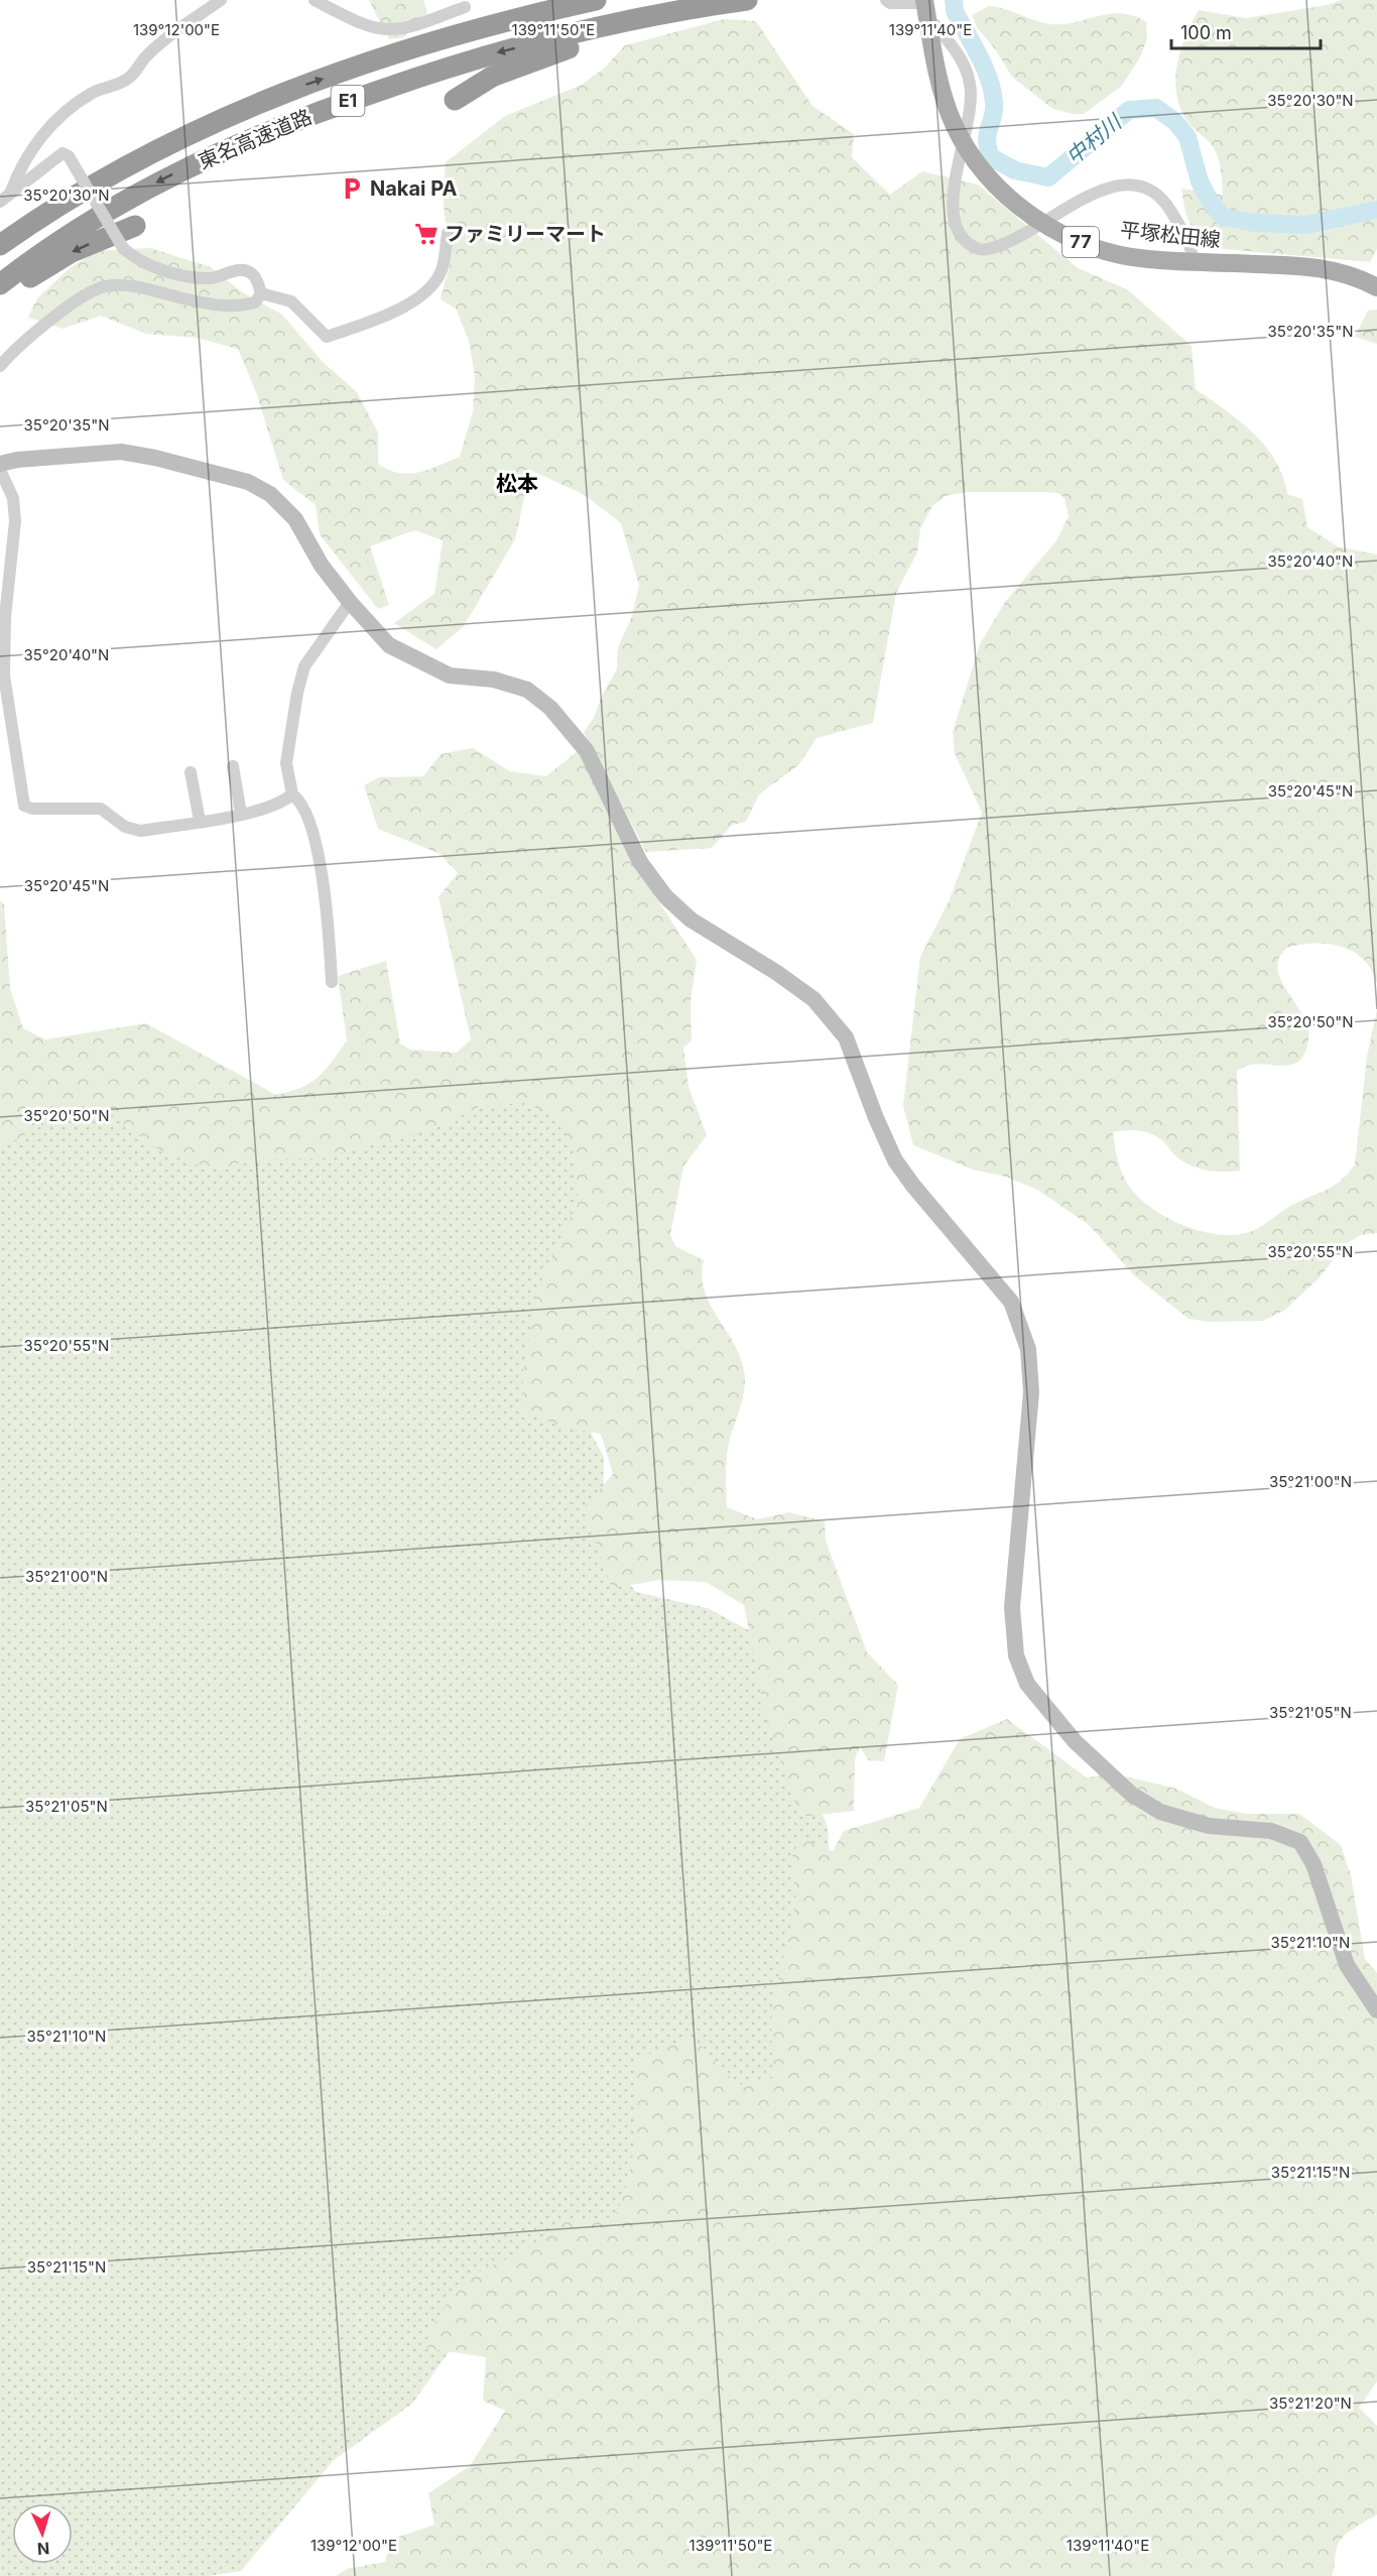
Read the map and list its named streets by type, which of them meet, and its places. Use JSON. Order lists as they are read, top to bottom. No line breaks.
{"streets":{"highway":["E1","東名高速道路"],"main road":["平塚松田線","77"]},"districts":["松本"],"water":["中村川"],"places":{"parking":["Nakai PA"],"supermarket":["ファミリーマート"]},"scale_bar":"100 m","north":"bottom","coordinates":["139°12'00\"E","139°11'50\"E","139°11'40\"E","35°20'30\"N","35°20'35\"N","35°20'40\"N","35°20'45\"N","35°20'50\"N","35°20'55\"N","35°21'00\"N","35°21'05\"N","35°21'10\"N","35°21'15\"N","35°21'20\"N"]}
